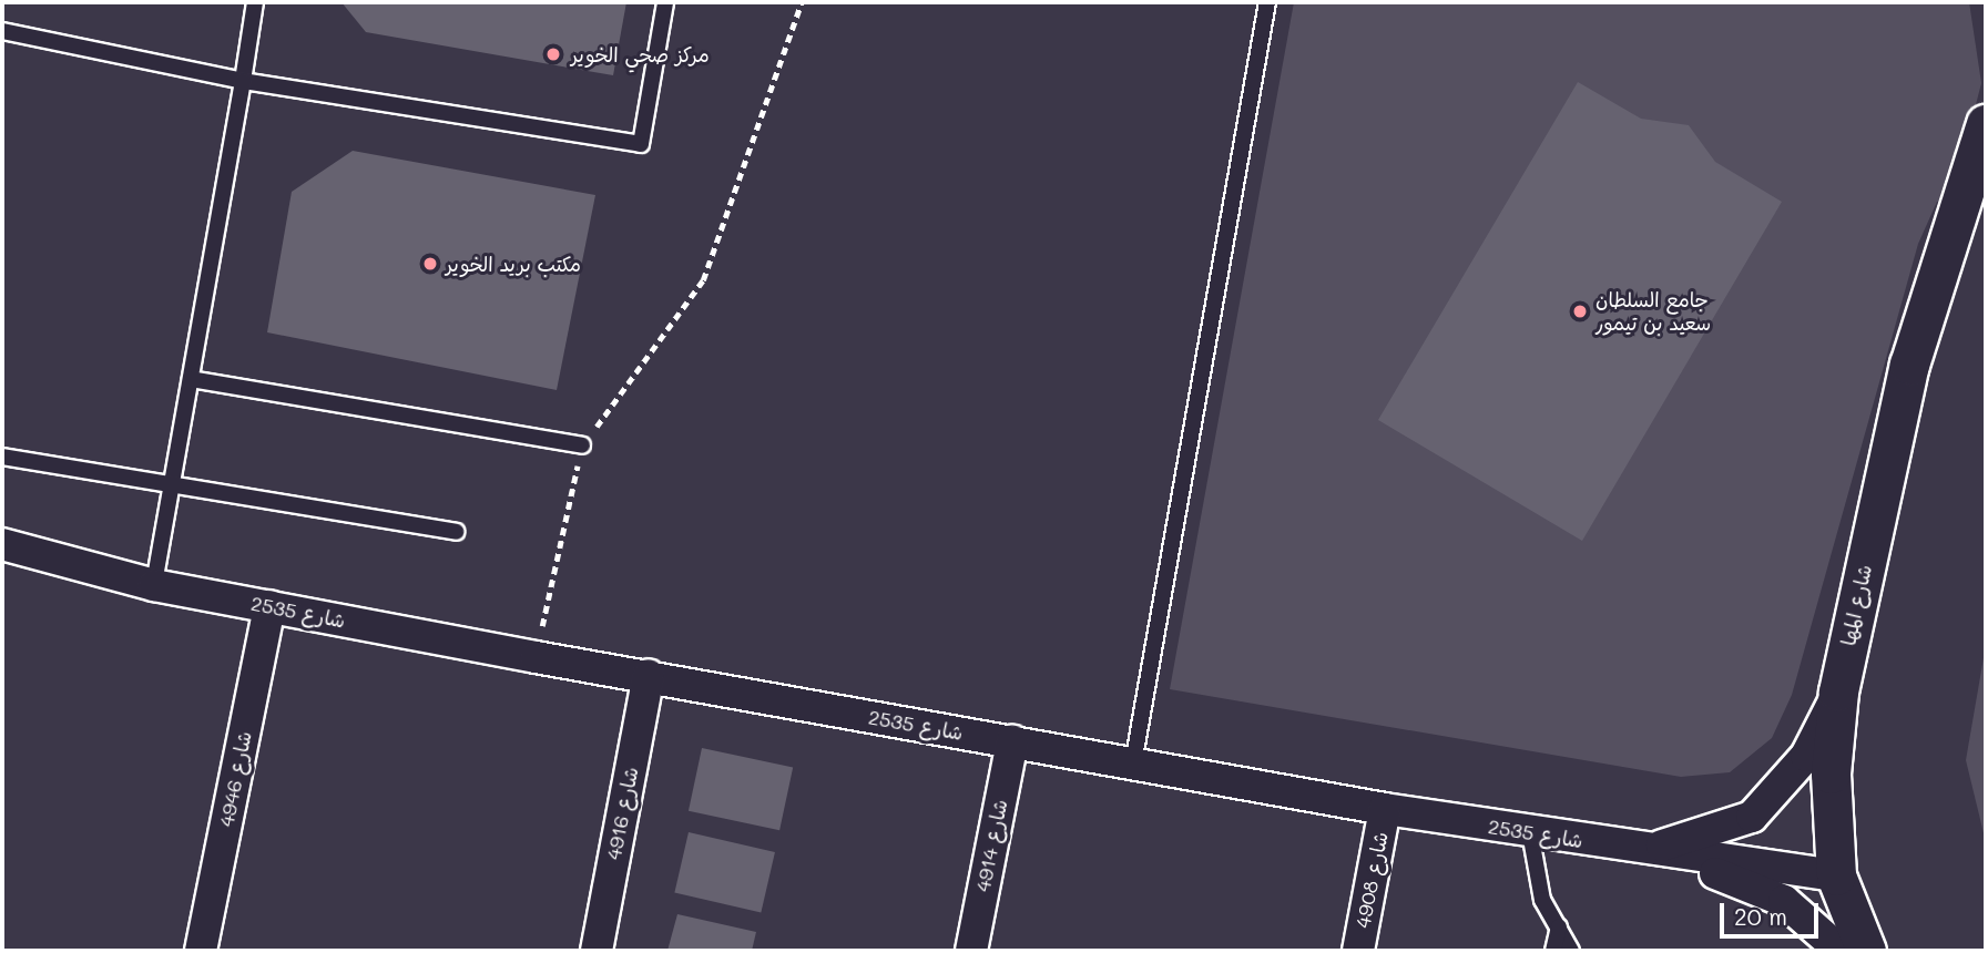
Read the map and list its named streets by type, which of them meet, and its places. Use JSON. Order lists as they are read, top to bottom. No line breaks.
{"streets":{"street":["شارع المها","2535 شارع","4946 شارع","4916 شارع","4914 شارع","4908 شارع"]},"crossings":[["شارع المها","2535 شارع"],["2535 شارع","4946 شارع"],["2535 شارع","4916 شارع"],["2535 شارع","4914 شارع"],["2535 شارع","4908 شارع"]],"places":["مركز صحي الخوير","مكتب بريد الخوير","جامع السلطان سعيد بن تيمور"],"scale_bar":"20 m"}
